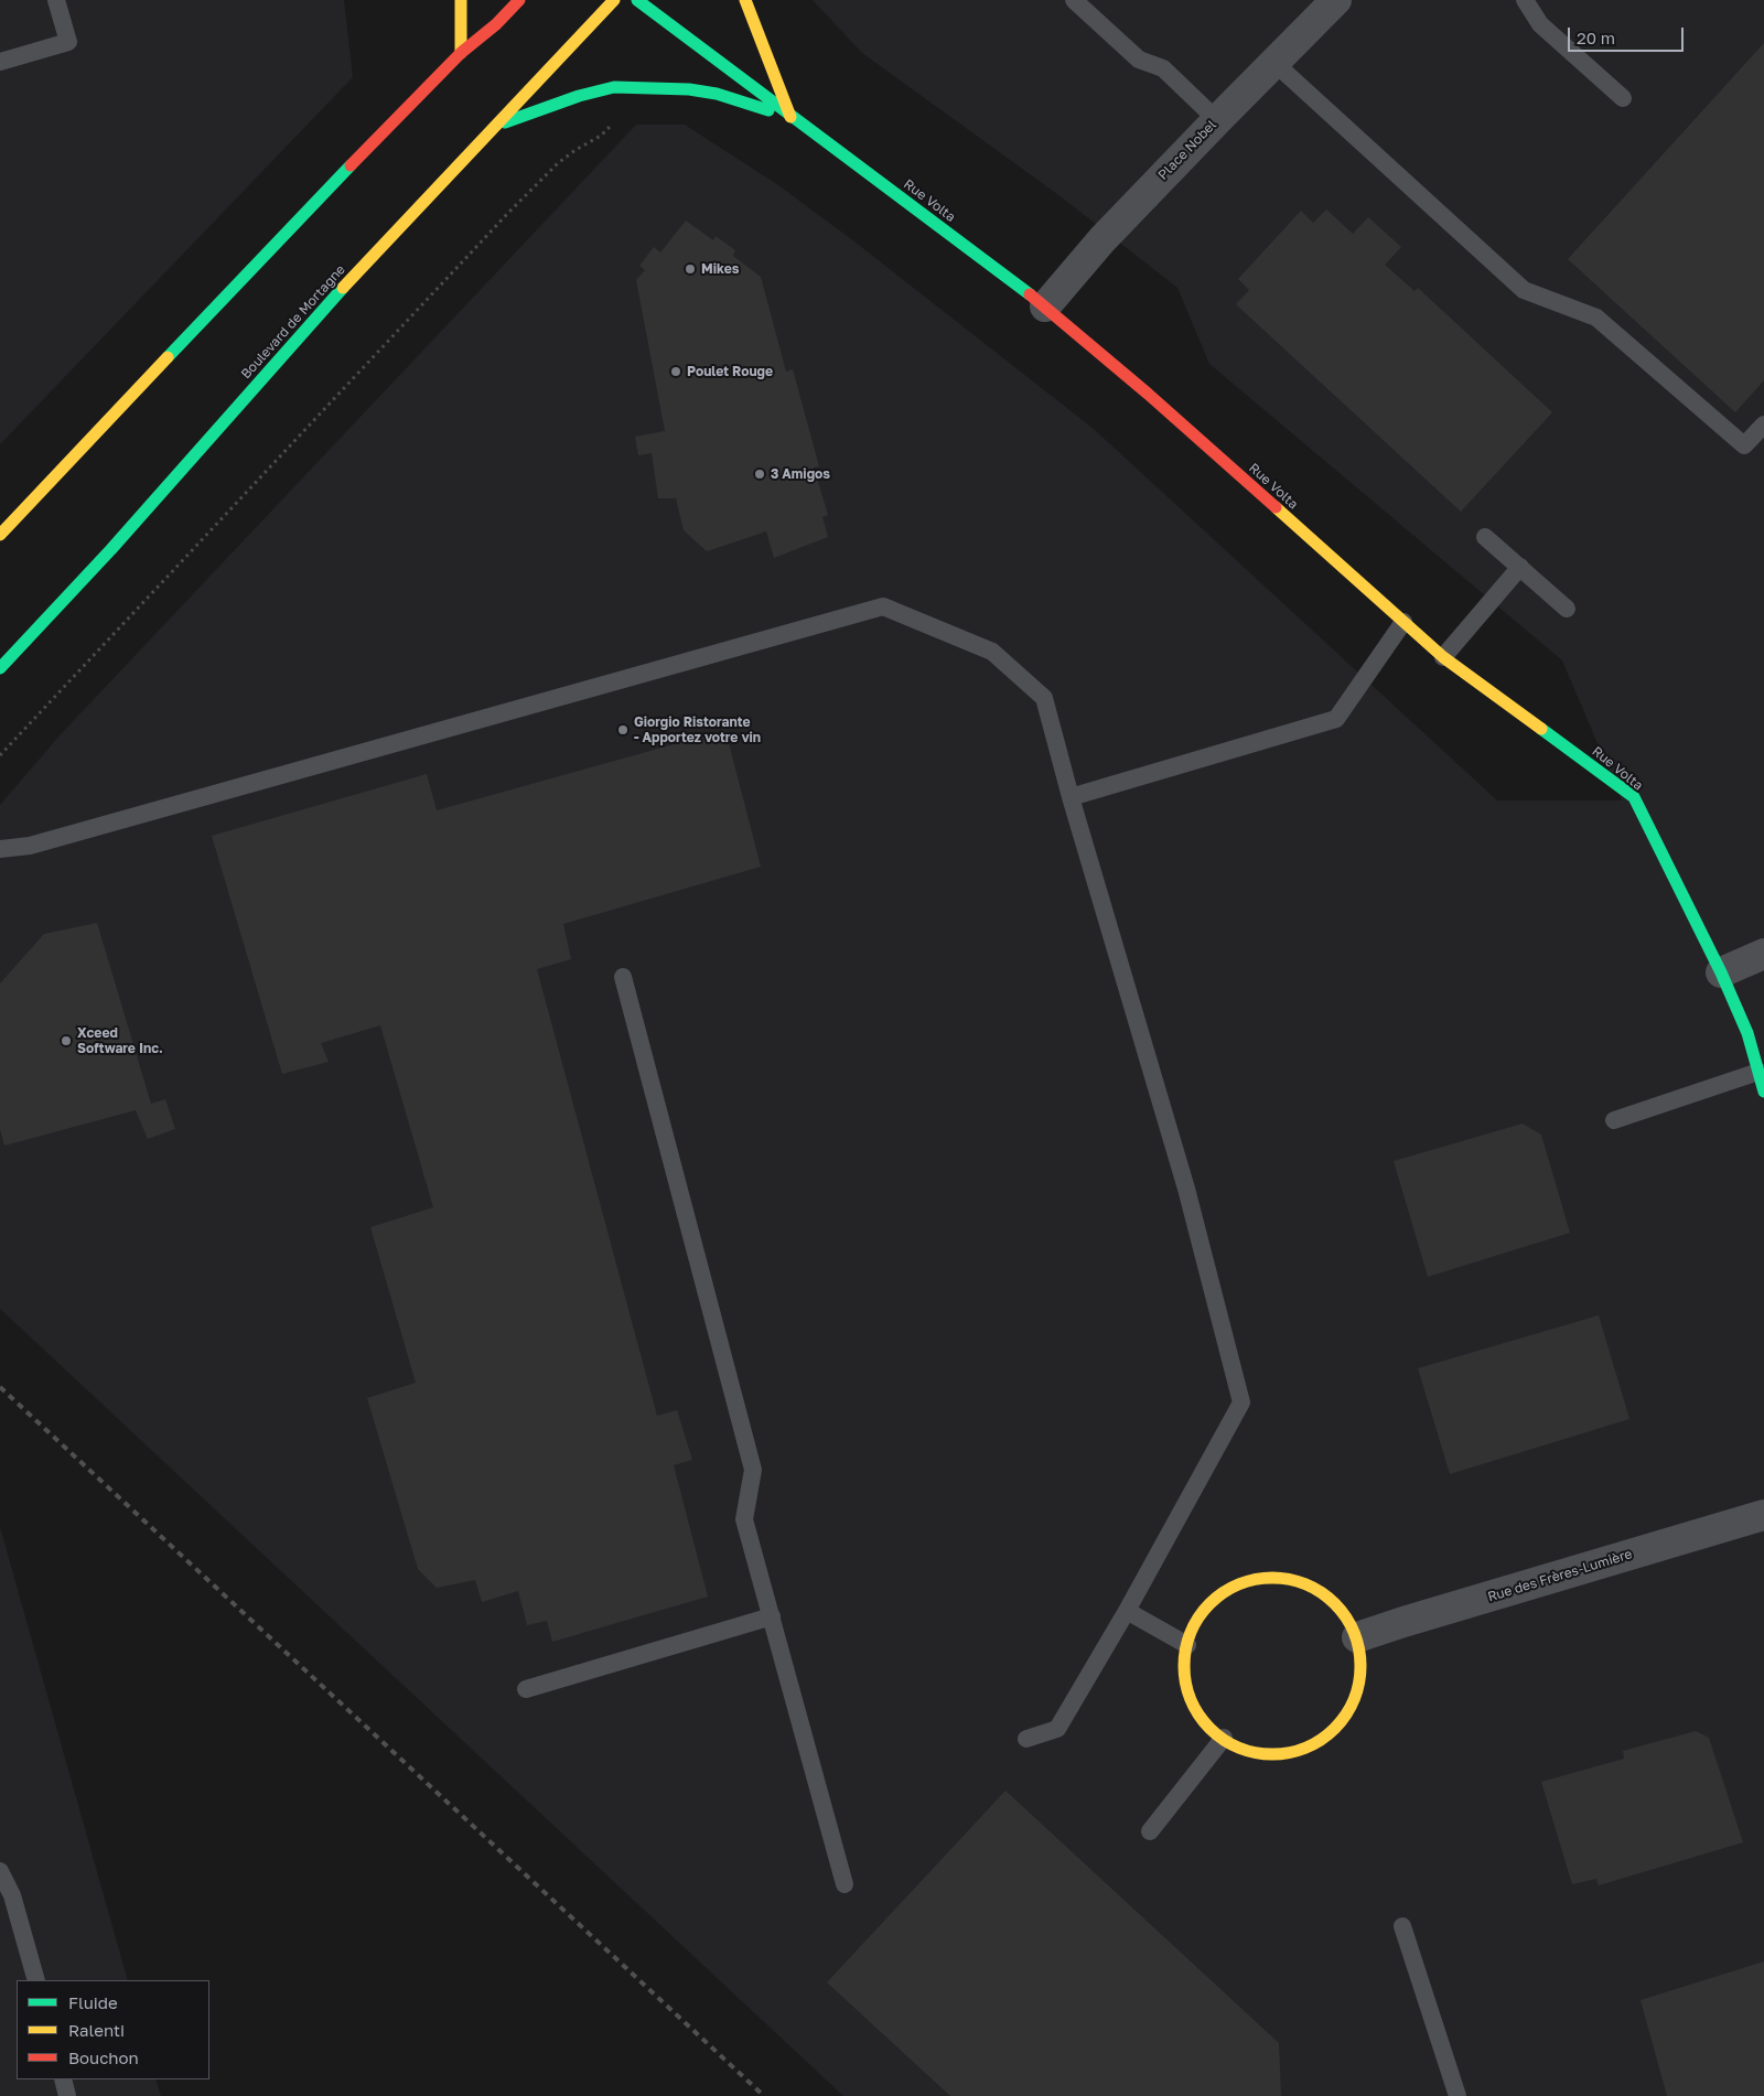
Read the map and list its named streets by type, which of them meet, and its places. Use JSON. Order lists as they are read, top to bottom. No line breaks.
{"streets":{"main road":["Rue Volta","Boulevard de Mortagne"],"street":["Place Nobel","Rue des Frères-Lumière"]},"crossings":[["Place Nobel","Rue Volta"]],"places":["Mikes","Poulet Rouge","3 Amigos","Giorgio Ristorante - Apportez votre vin","Xceed Software Inc."],"legend":["Fluide","Ralenti","Bouchon"],"scale_bar":"20 m"}
